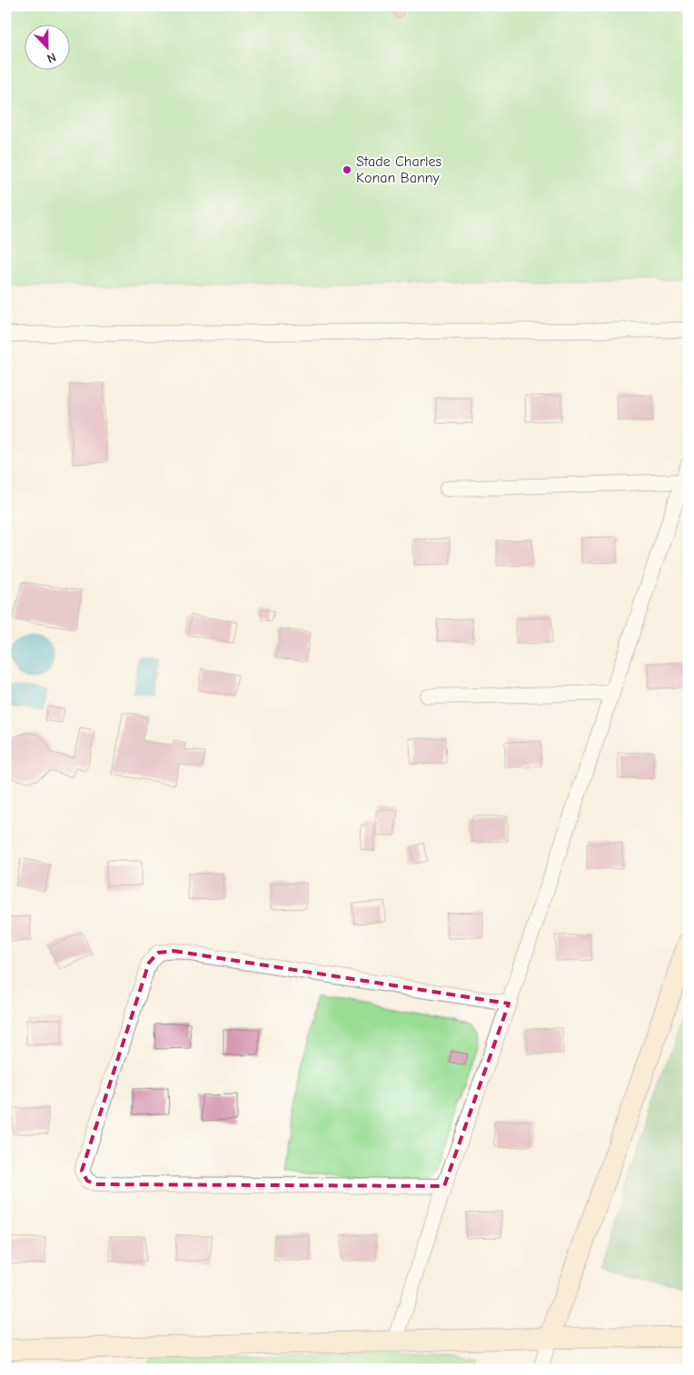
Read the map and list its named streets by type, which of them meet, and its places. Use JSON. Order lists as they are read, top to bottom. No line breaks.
{"places":["Stade Charles Konan Banny"],"north":"bottom"}
